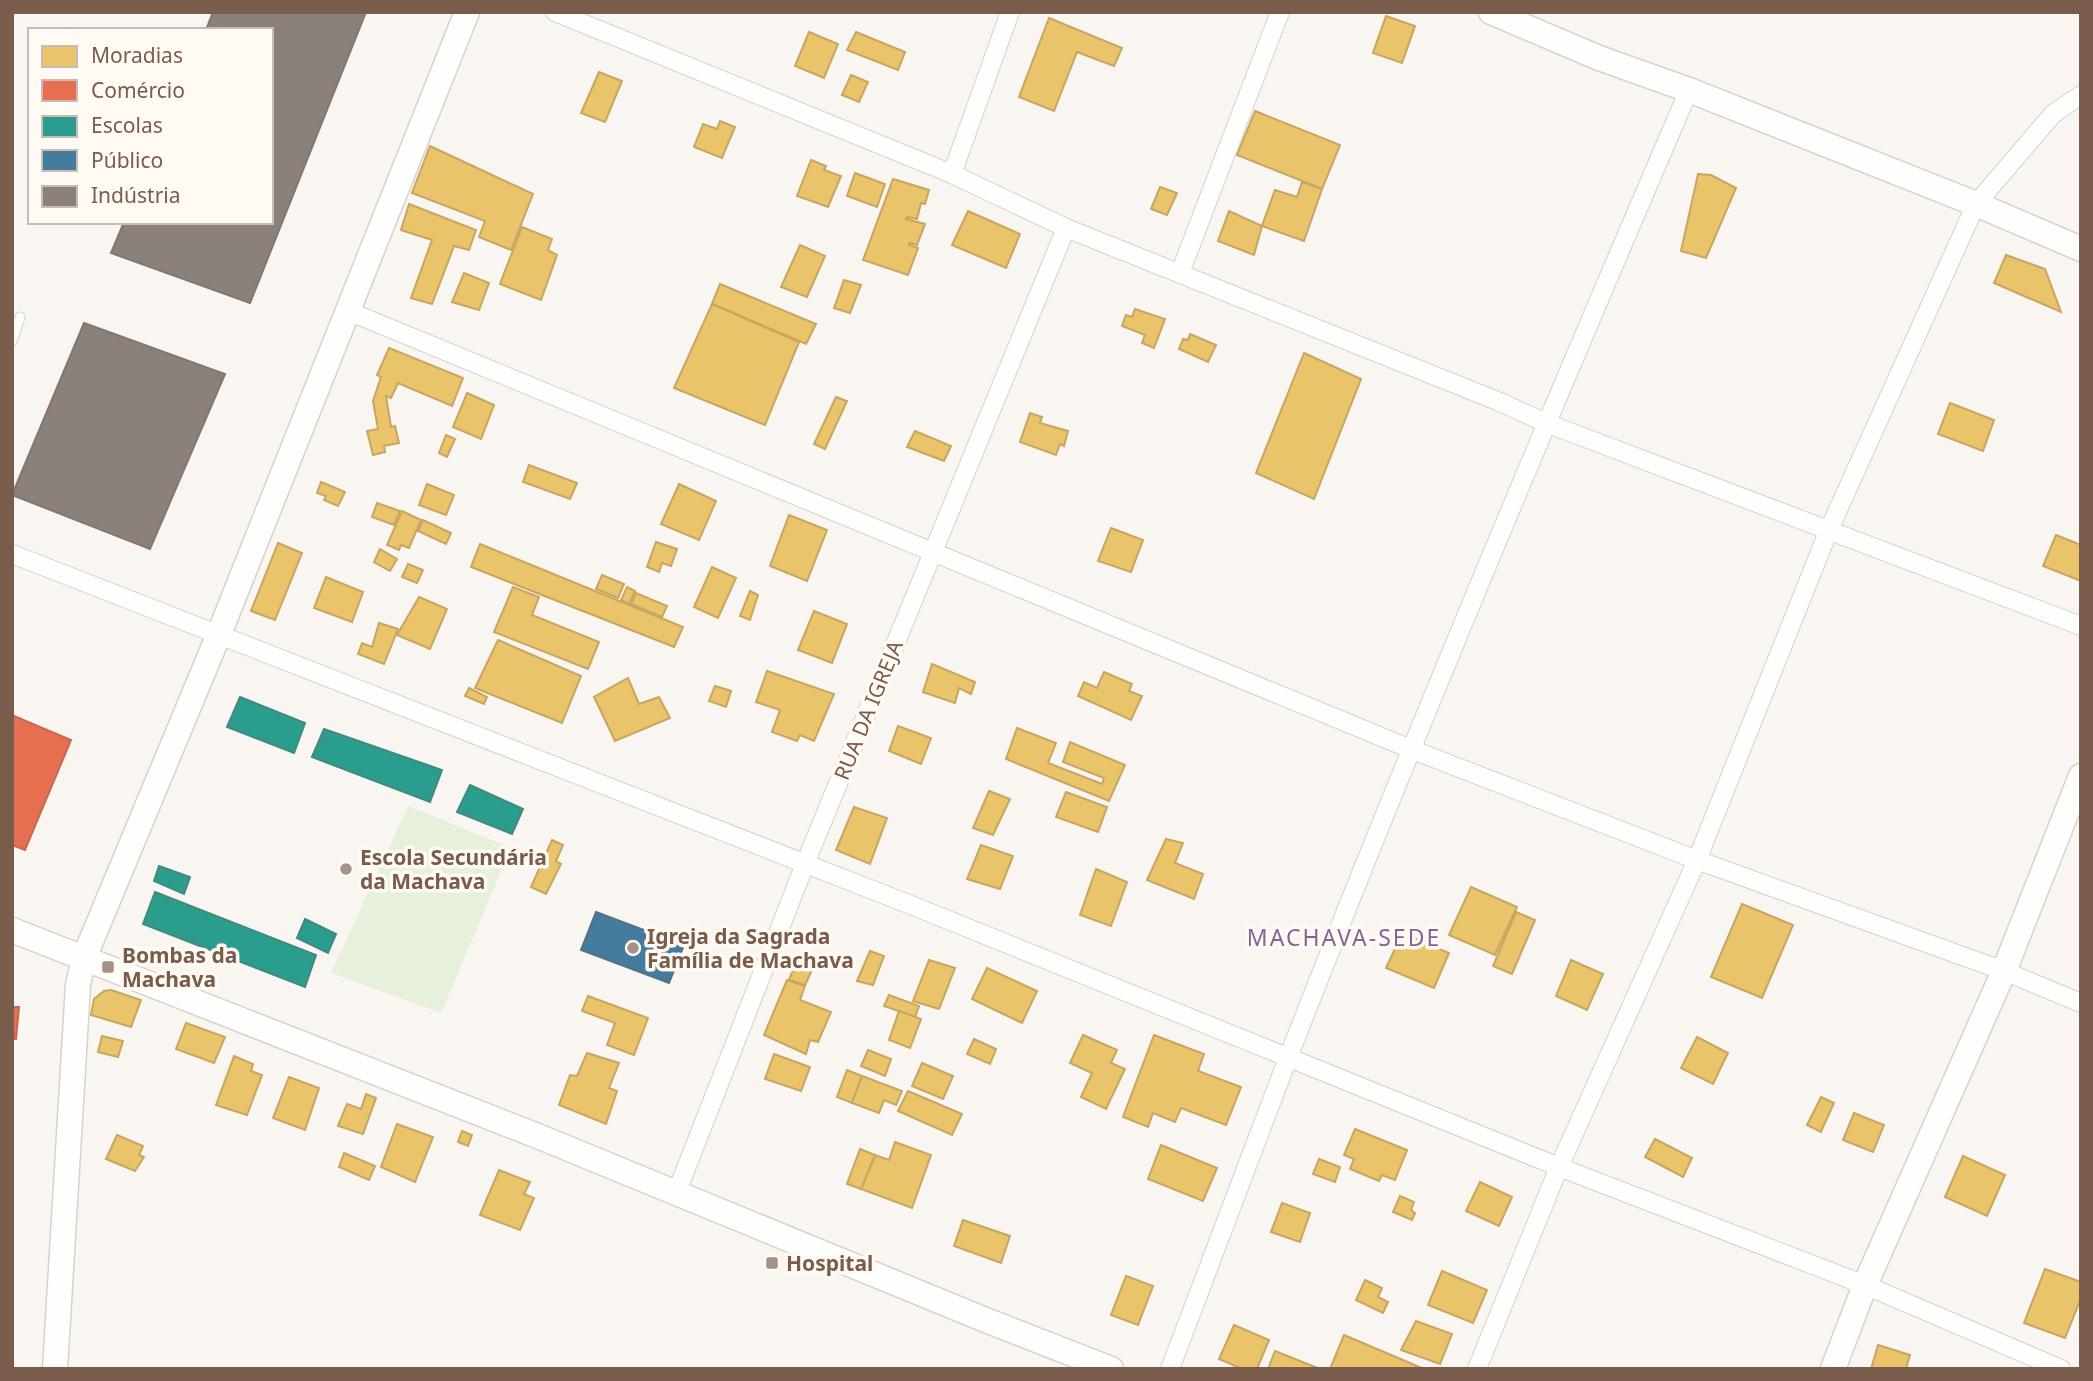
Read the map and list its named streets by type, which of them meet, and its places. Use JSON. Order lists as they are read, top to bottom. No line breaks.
{"streets":{"street":["RUA DA IGREJA"]},"districts":["MACHAVA-SEDE"],"places":{"other":["Escola Secundária da Machava","Igreja da Sagrada Família de Machava"],"transit":["Bombas da Machava","Hospital"]},"legend":["Moradias","Comércio","Escolas","Público","Indústria"]}
